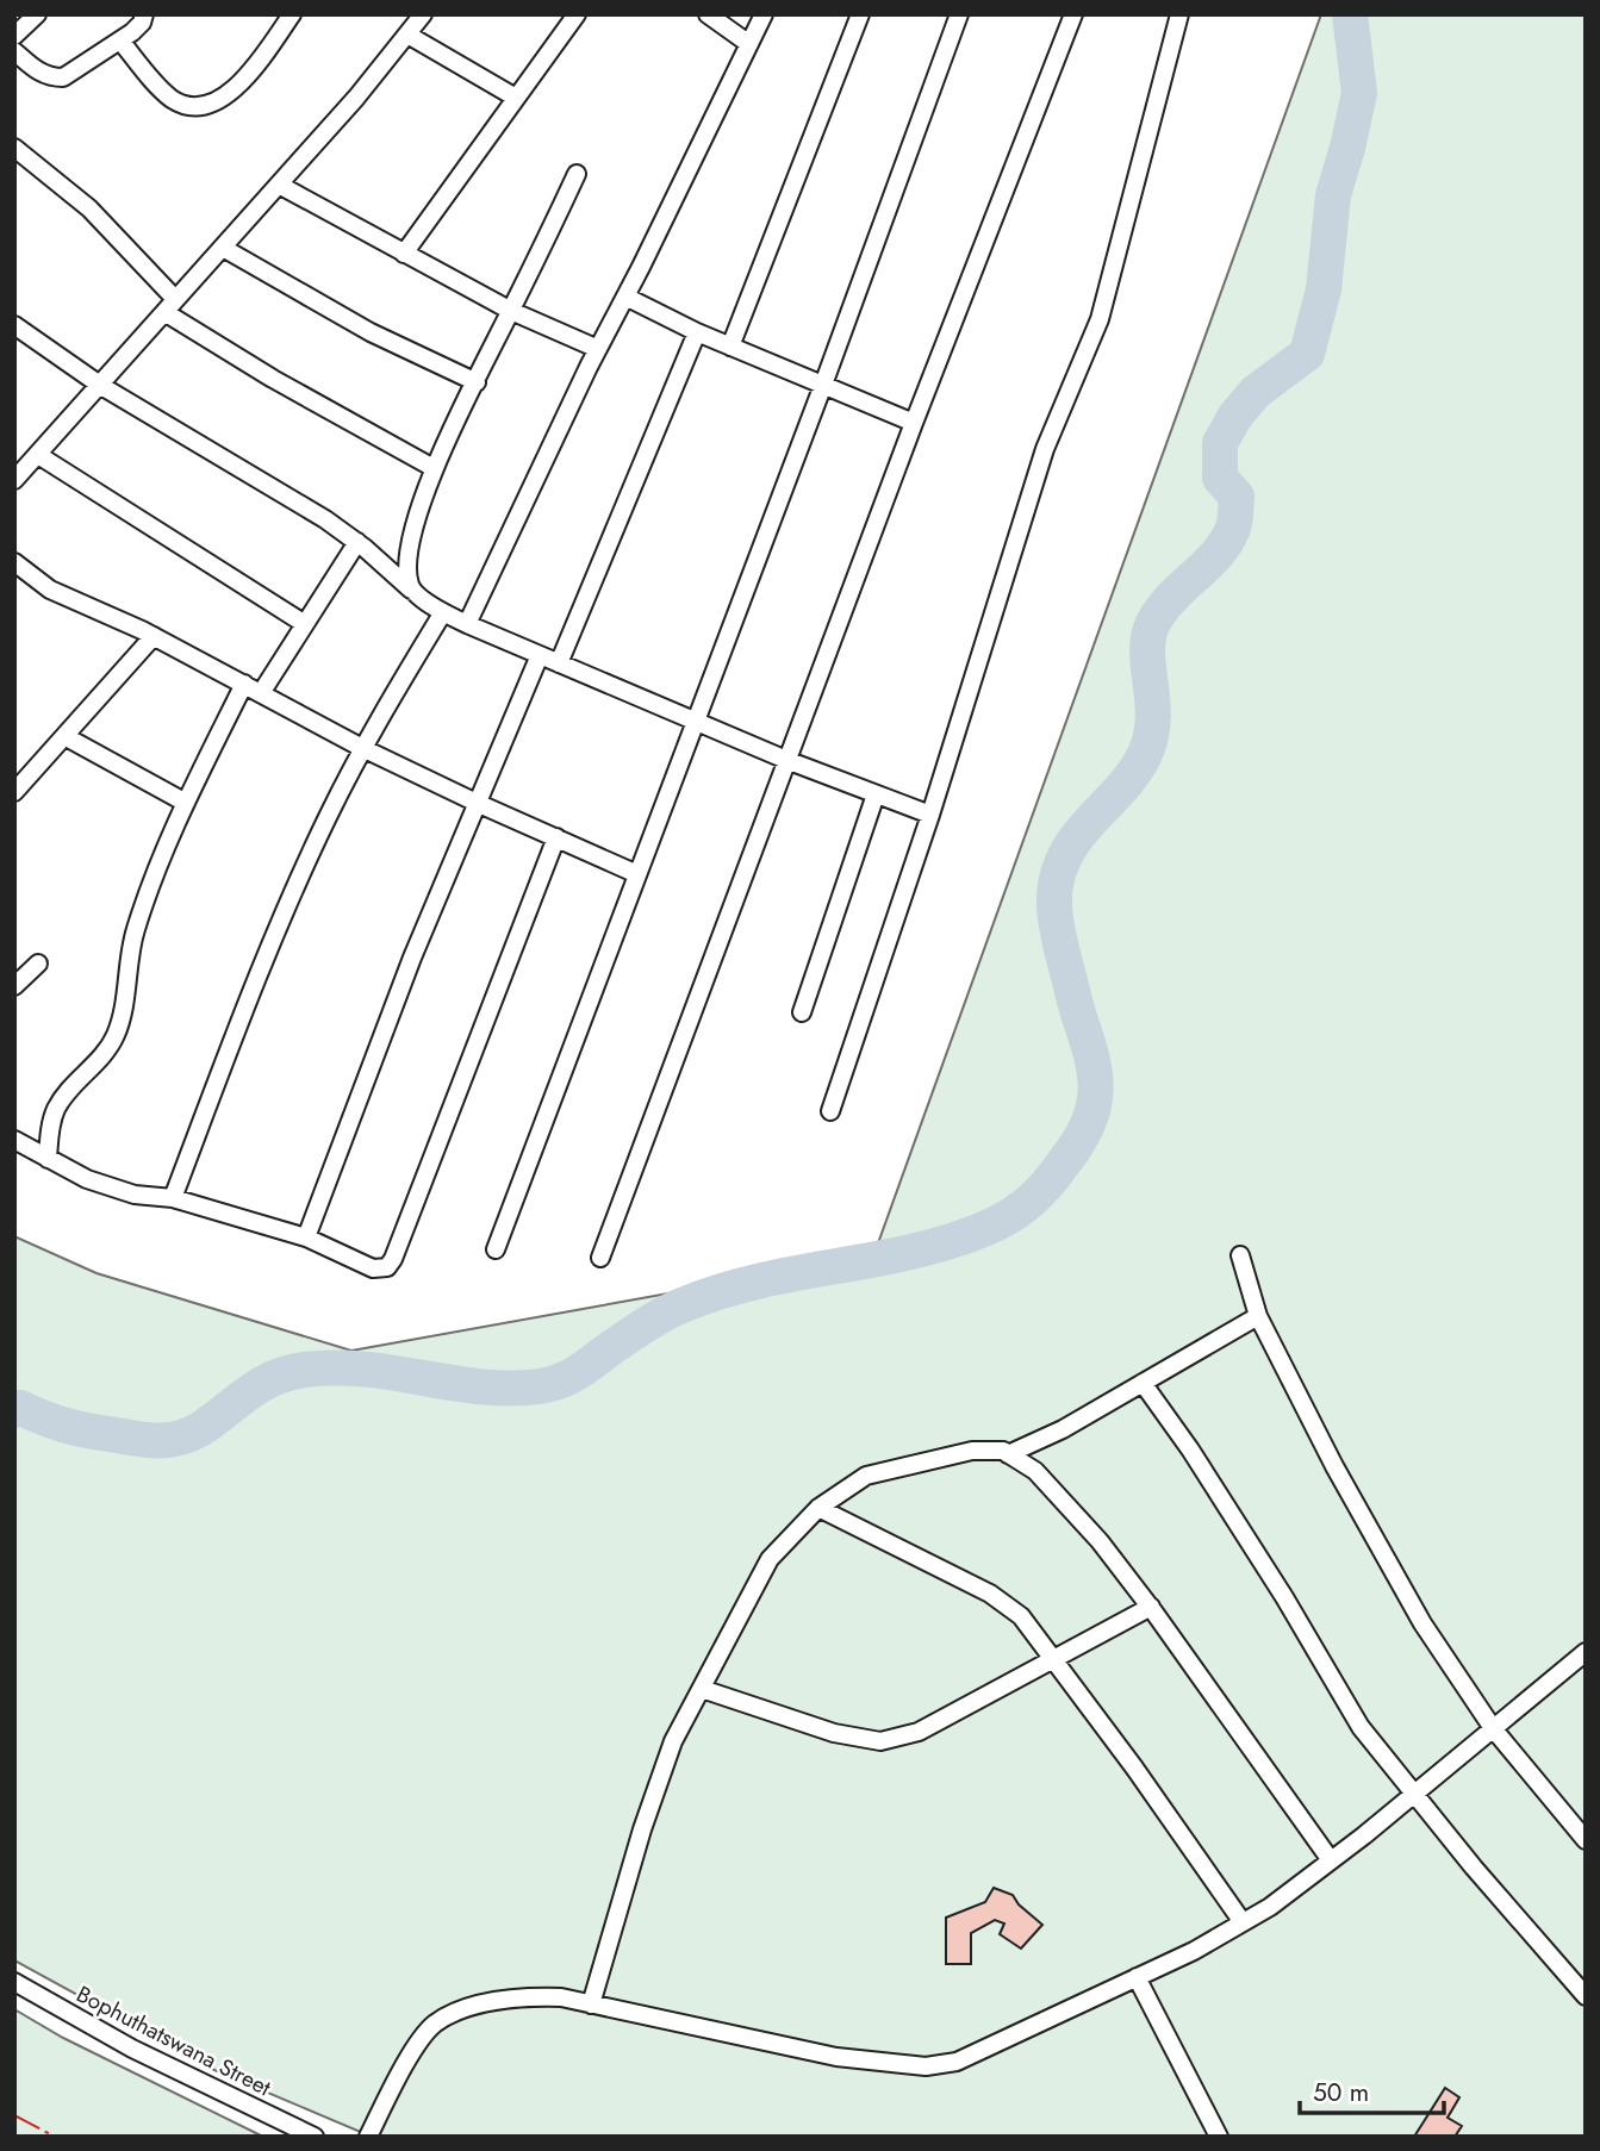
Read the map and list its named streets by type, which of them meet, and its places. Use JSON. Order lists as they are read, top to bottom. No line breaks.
{"streets":{"street":["Bophuthatswana Street"]},"scale_bar":"50 m"}
